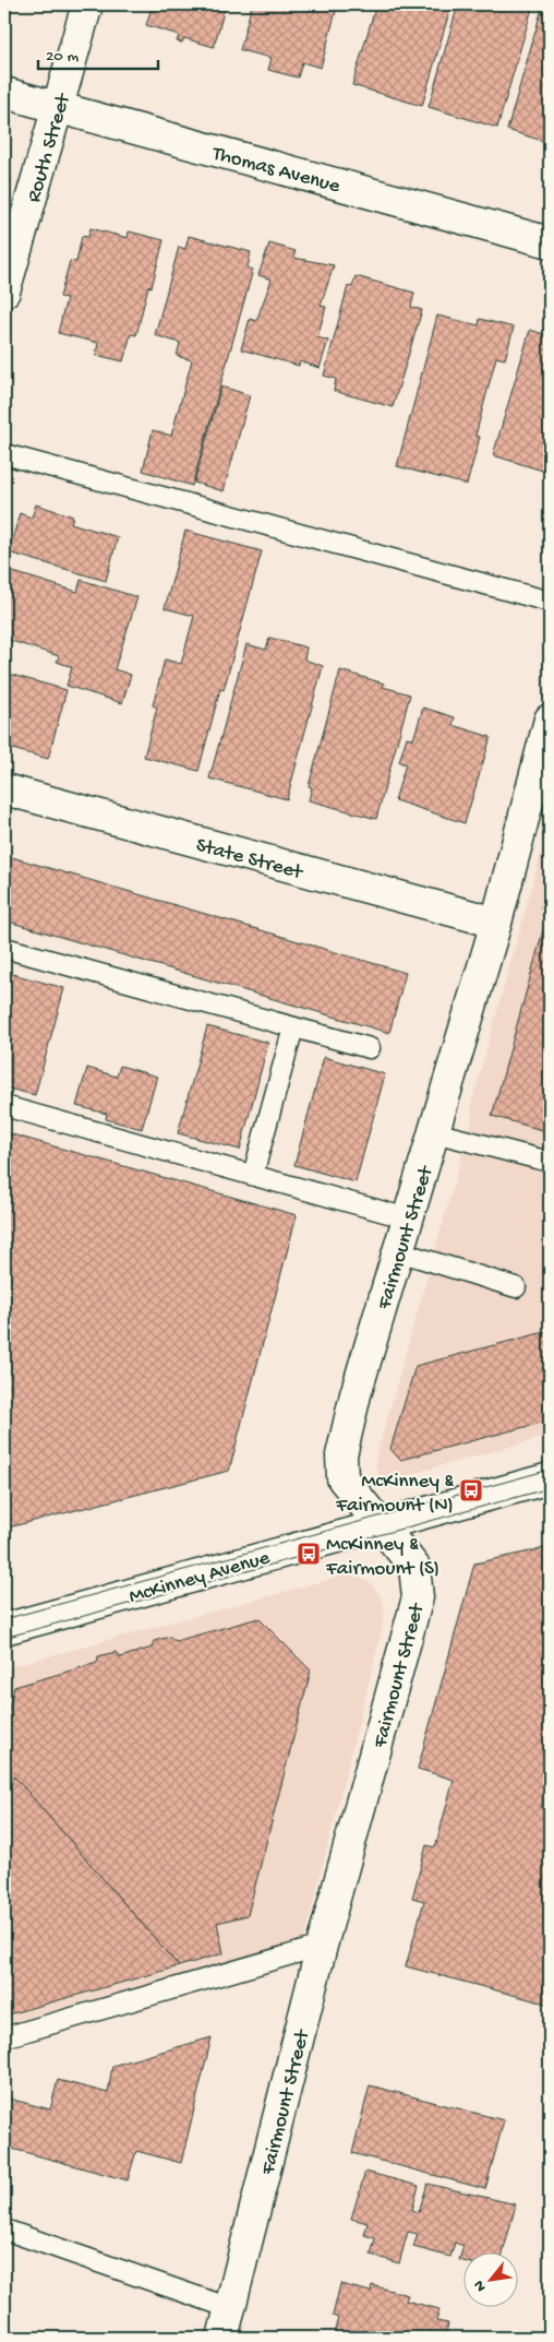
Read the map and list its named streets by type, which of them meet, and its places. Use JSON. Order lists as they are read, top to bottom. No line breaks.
{"streets":{"street":["Routh Street","Thomas Avenue","State Street","Fairmount Street","McKinney Avenue"]},"crossings":[["Routh Street","Thomas Avenue"],["State Street","Fairmount Street"],["Fairmount Street","McKinney Avenue"]],"places":{"bus stop":["McKinney & Fairmount (N)","McKinney & Fairmount (S)"]},"scale_bar":"20 m","north":"bottom left"}
